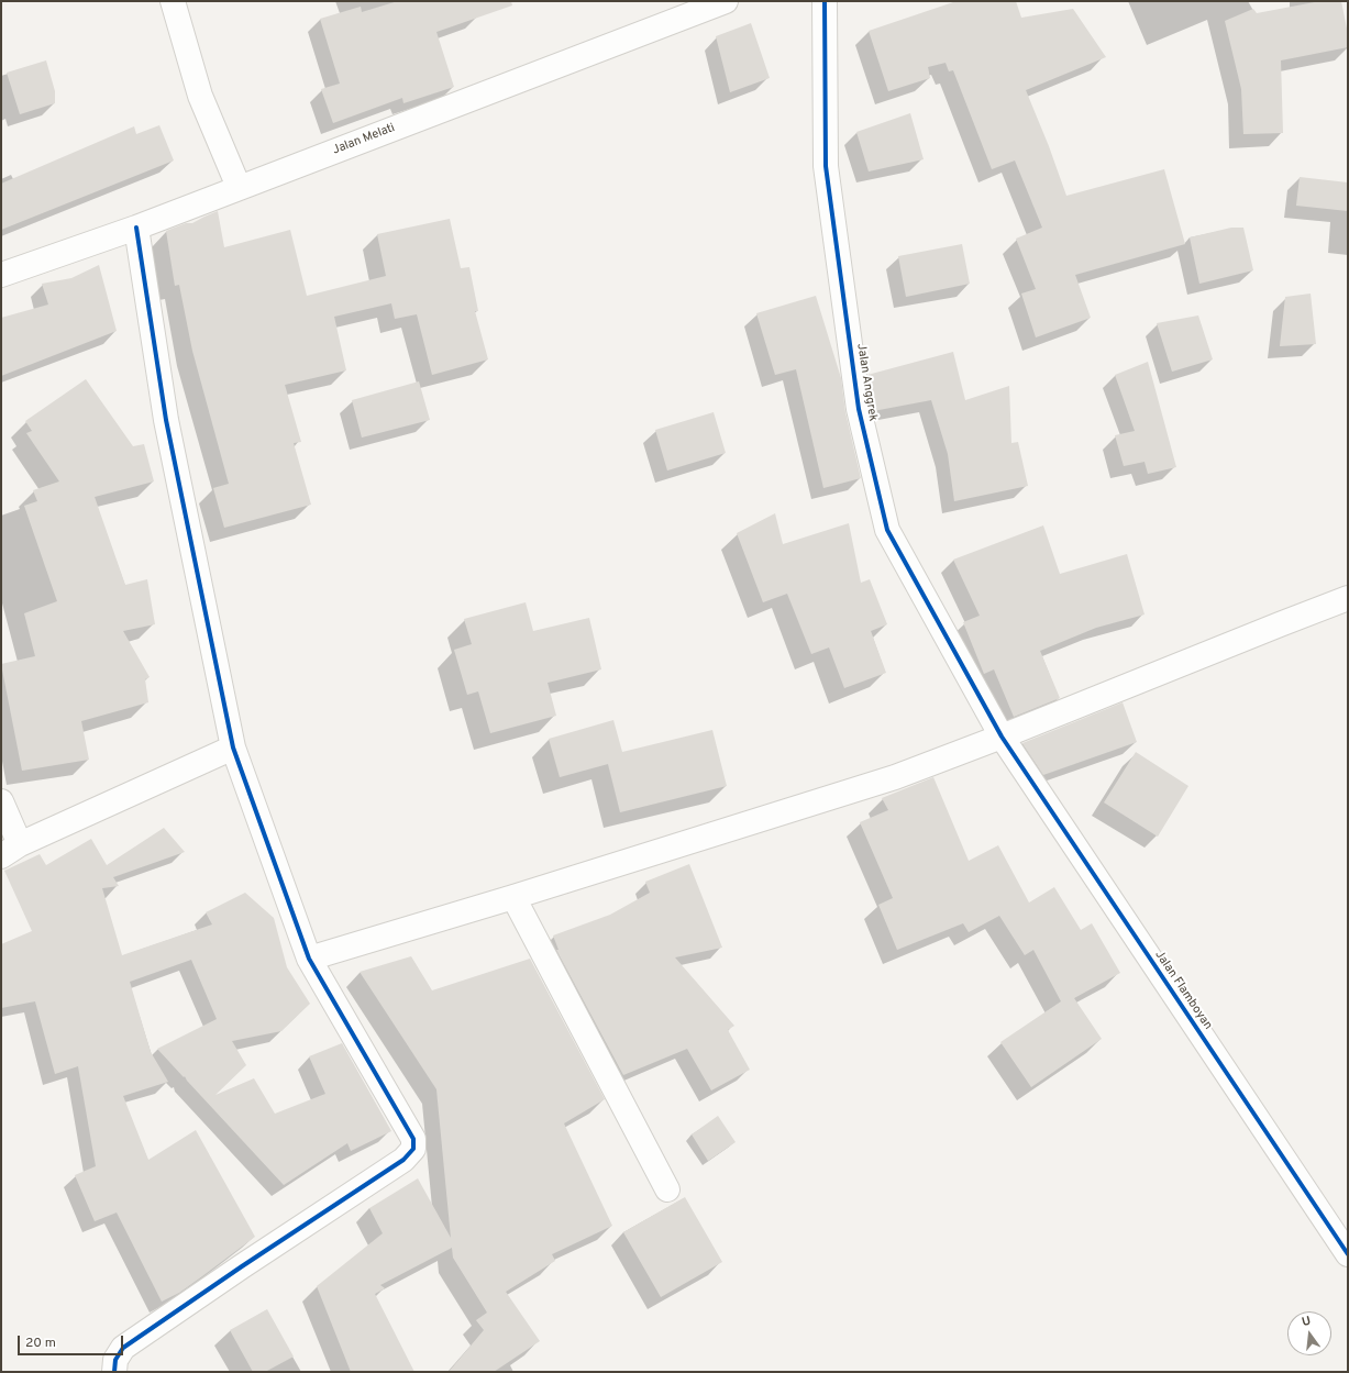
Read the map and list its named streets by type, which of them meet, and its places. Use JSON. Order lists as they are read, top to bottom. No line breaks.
{"streets":{"street":["Jalan Melati","Jalan Anggrek","Jalan Flamboyan"]},"crossings":[["Jalan Anggrek","Jalan Flamboyan"]],"scale_bar":"20 m","north":"top"}
